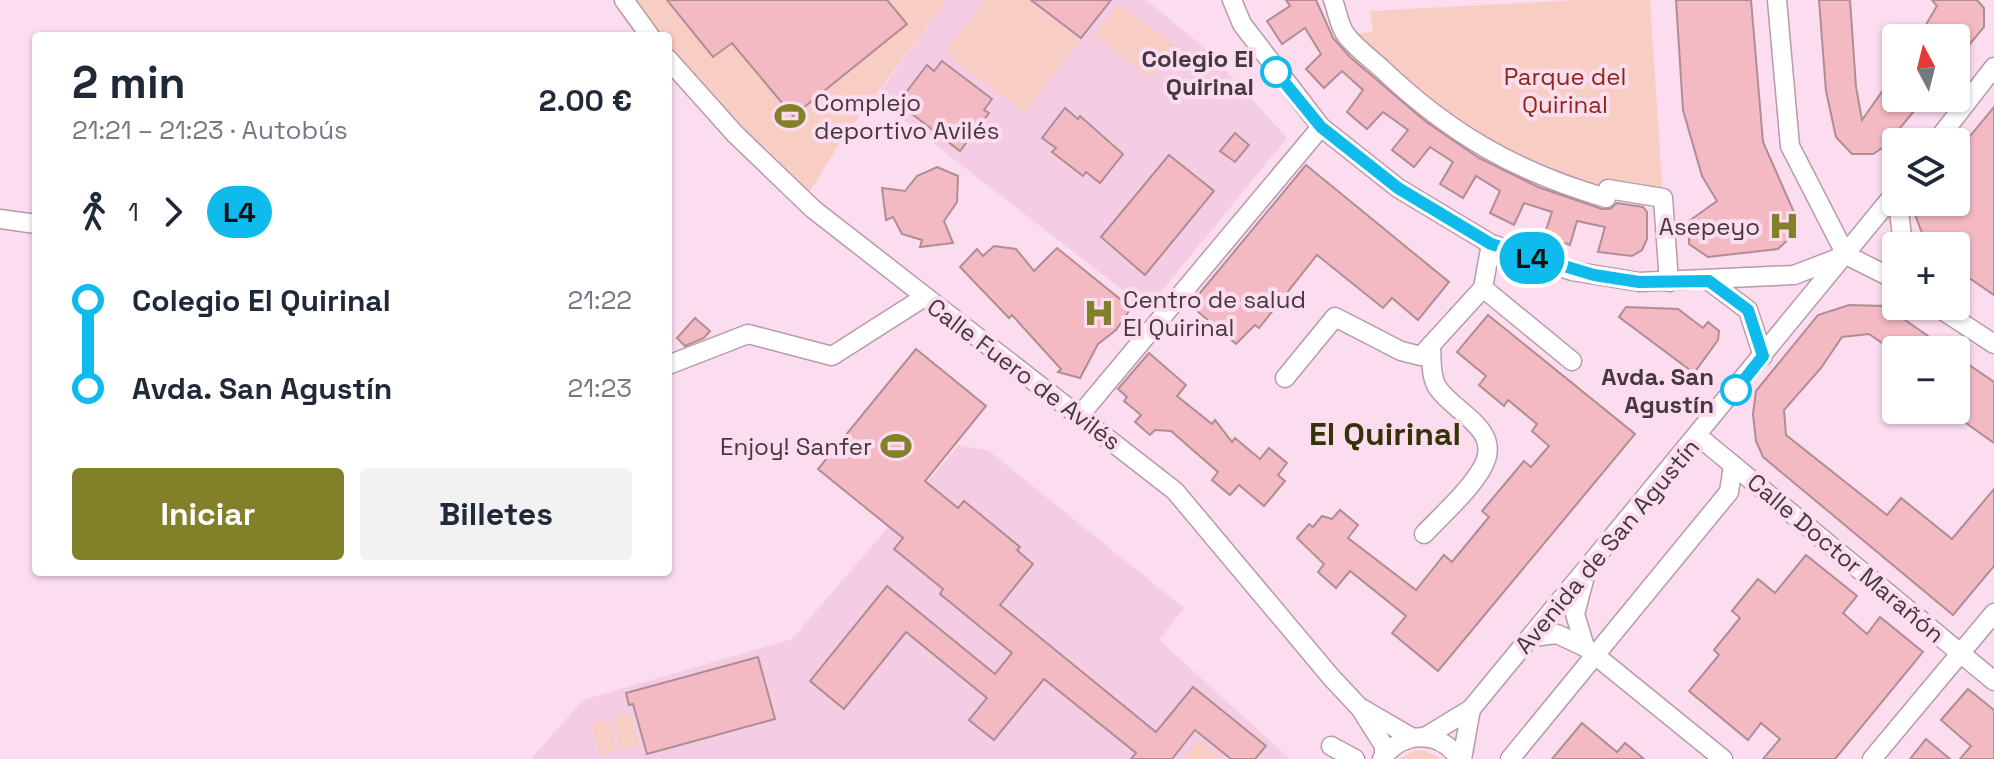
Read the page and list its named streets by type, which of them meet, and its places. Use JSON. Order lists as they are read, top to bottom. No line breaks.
{"streets":{"street":["Calle Fuero de Avilés","Avenida de San Agustín","Calle Doctor Marañón"]},"crossings":[["Calle Fuero de Avilés","Avenida de San Agustín"],["Avenida de San Agustín","Calle Doctor Marañón"]],"districts":["El Quirinal"],"parks":["Parque del Quirinal"],"places":{"other":["Colegio El Quirinal","Avda. San Agustín"],"sports":["Complejo deportivo Avilés","Enjoy! Sanfer"],"hospital":["Asepeyo","Centro de salud El Quirinal"]},"lines":["bus line L4"],"north":"top","page":{"on_map":"L4","map_buttons":["+","−"],"heading":["2 min","21:21 – 21:23 · Autobús","2.00 €"],"legs":["1","L4"],"list":[{"name":"Colegio El Quirinal","value":"21:22"},{"name":"Avda. San Agustín","value":"21:23"}],"buttons":["Iniciar","Billetes"]}}
